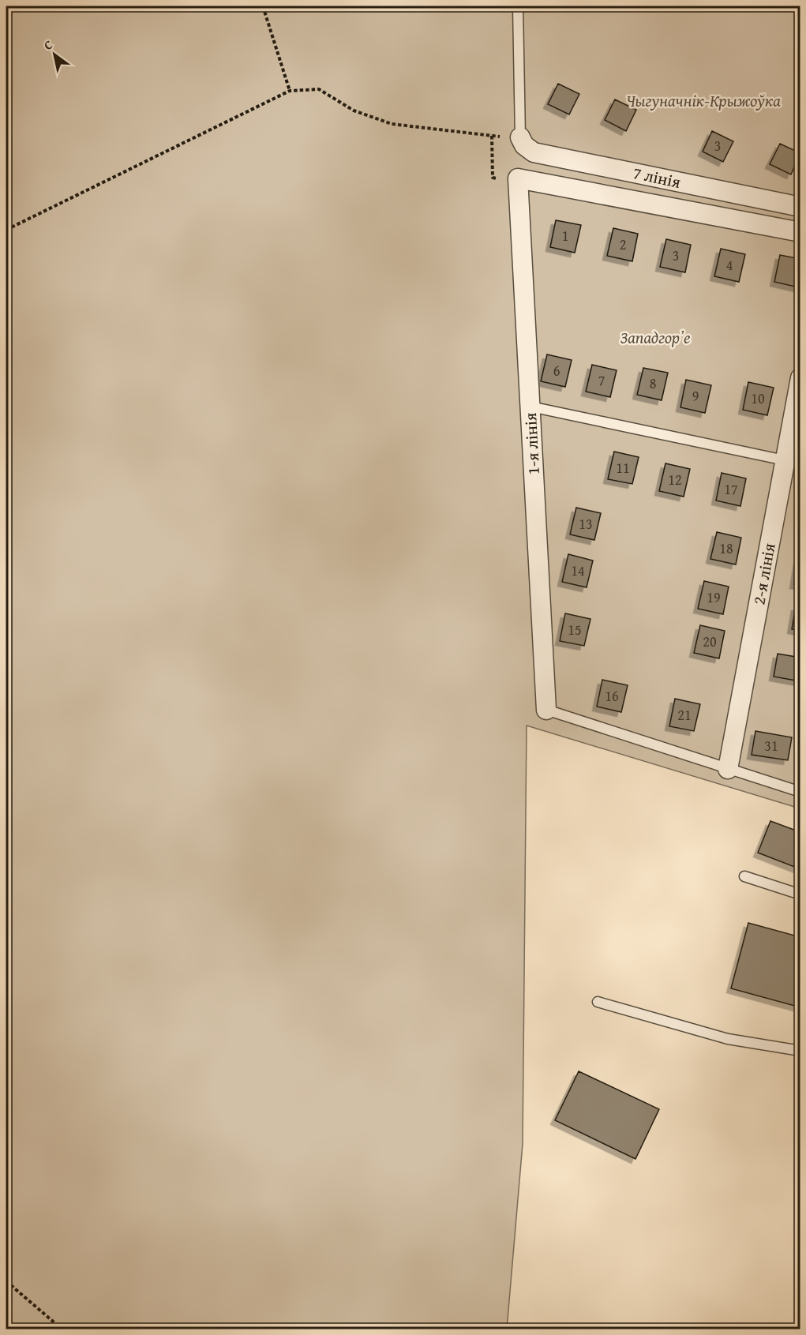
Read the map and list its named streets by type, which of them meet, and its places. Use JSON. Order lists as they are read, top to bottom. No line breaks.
{"streets":{"street":["7 лінія","1-я лінія","2-я лінія"]},"parks":["Чыгуначнік-Крыжоўка","Западгорʼе"],"house_numbers":["3","1","2","3","4","6","7","8","9","10","11","12","17","13","18","14","19","15","20","16","21","31"],"north":"top left"}
